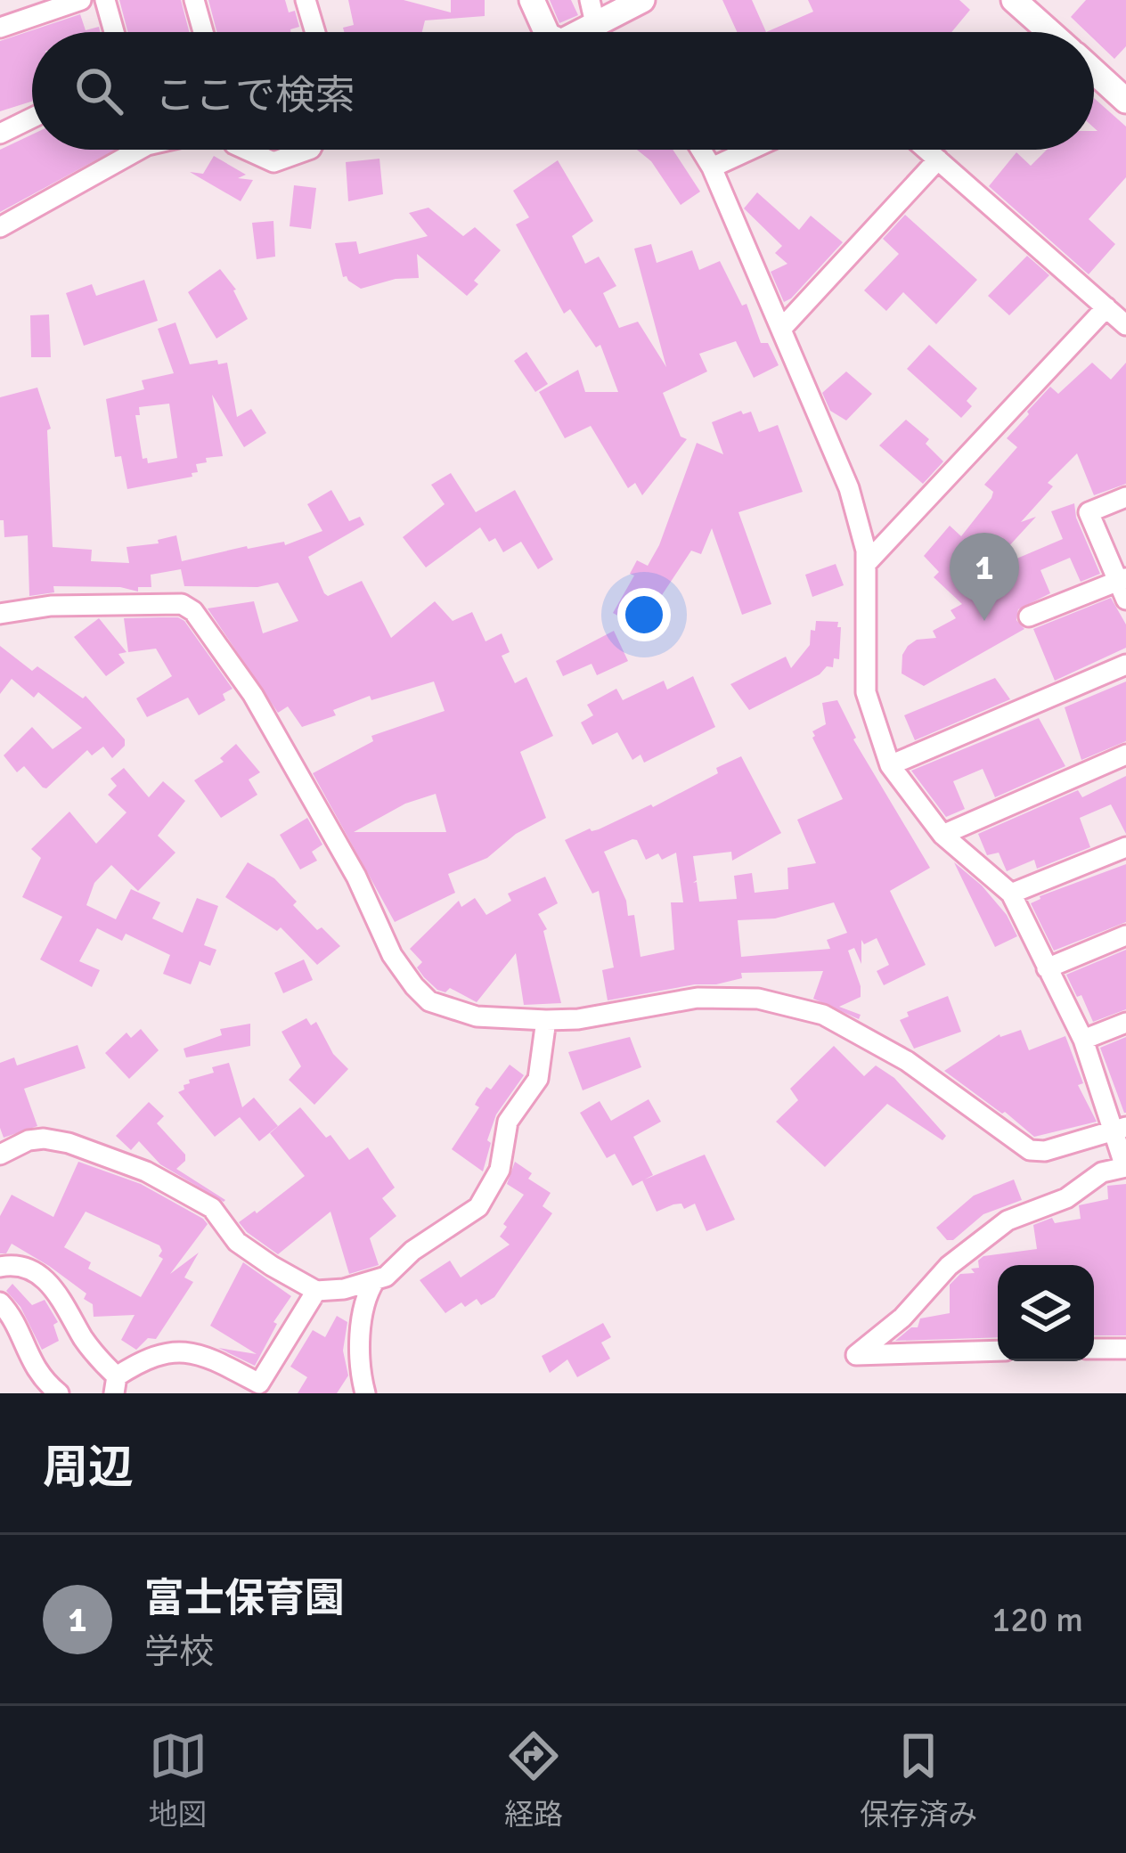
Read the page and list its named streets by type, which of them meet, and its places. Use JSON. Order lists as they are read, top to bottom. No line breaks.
{"page":{"search":"ここで検索","pins":"1","heading":"周辺","list":[{"mark":"1","name":"富士保育園","note":"学校","value":"120 m"}],"nav":["地図","経路","保存済み"]}}
